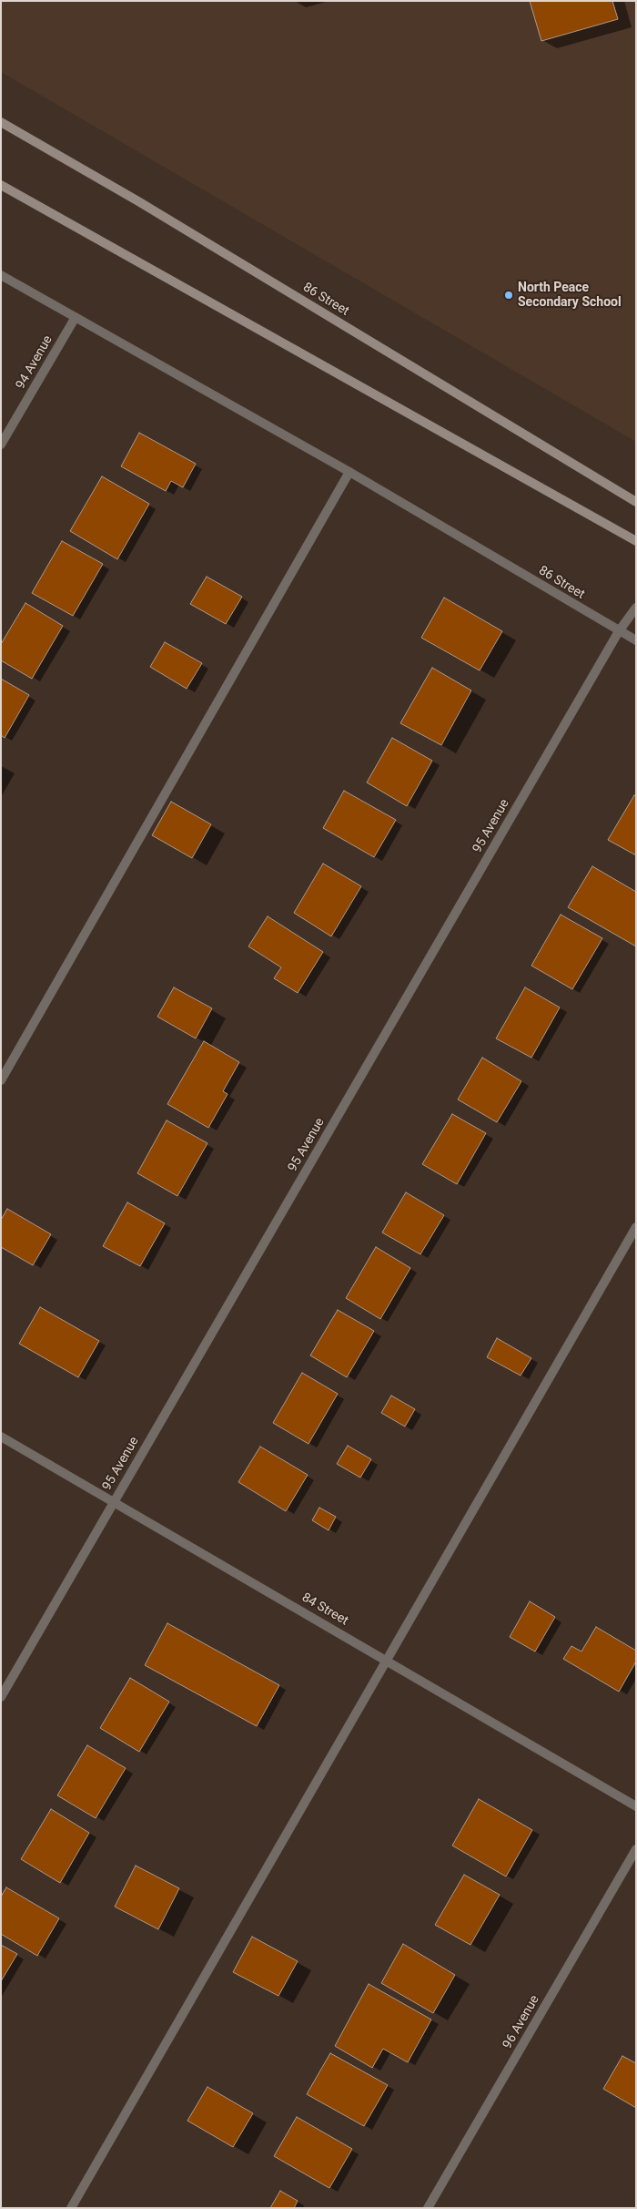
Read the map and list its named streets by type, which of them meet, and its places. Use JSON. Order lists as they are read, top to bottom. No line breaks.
{"streets":{"main road":["86 Street"],"street":["94 Avenue","95 Avenue","84 Street","96 Avenue"]},"crossings":[["86 Street","94 Avenue"],["86 Street","95 Avenue"],["95 Avenue","84 Street"]],"places":["North Peace Secondary School"]}
